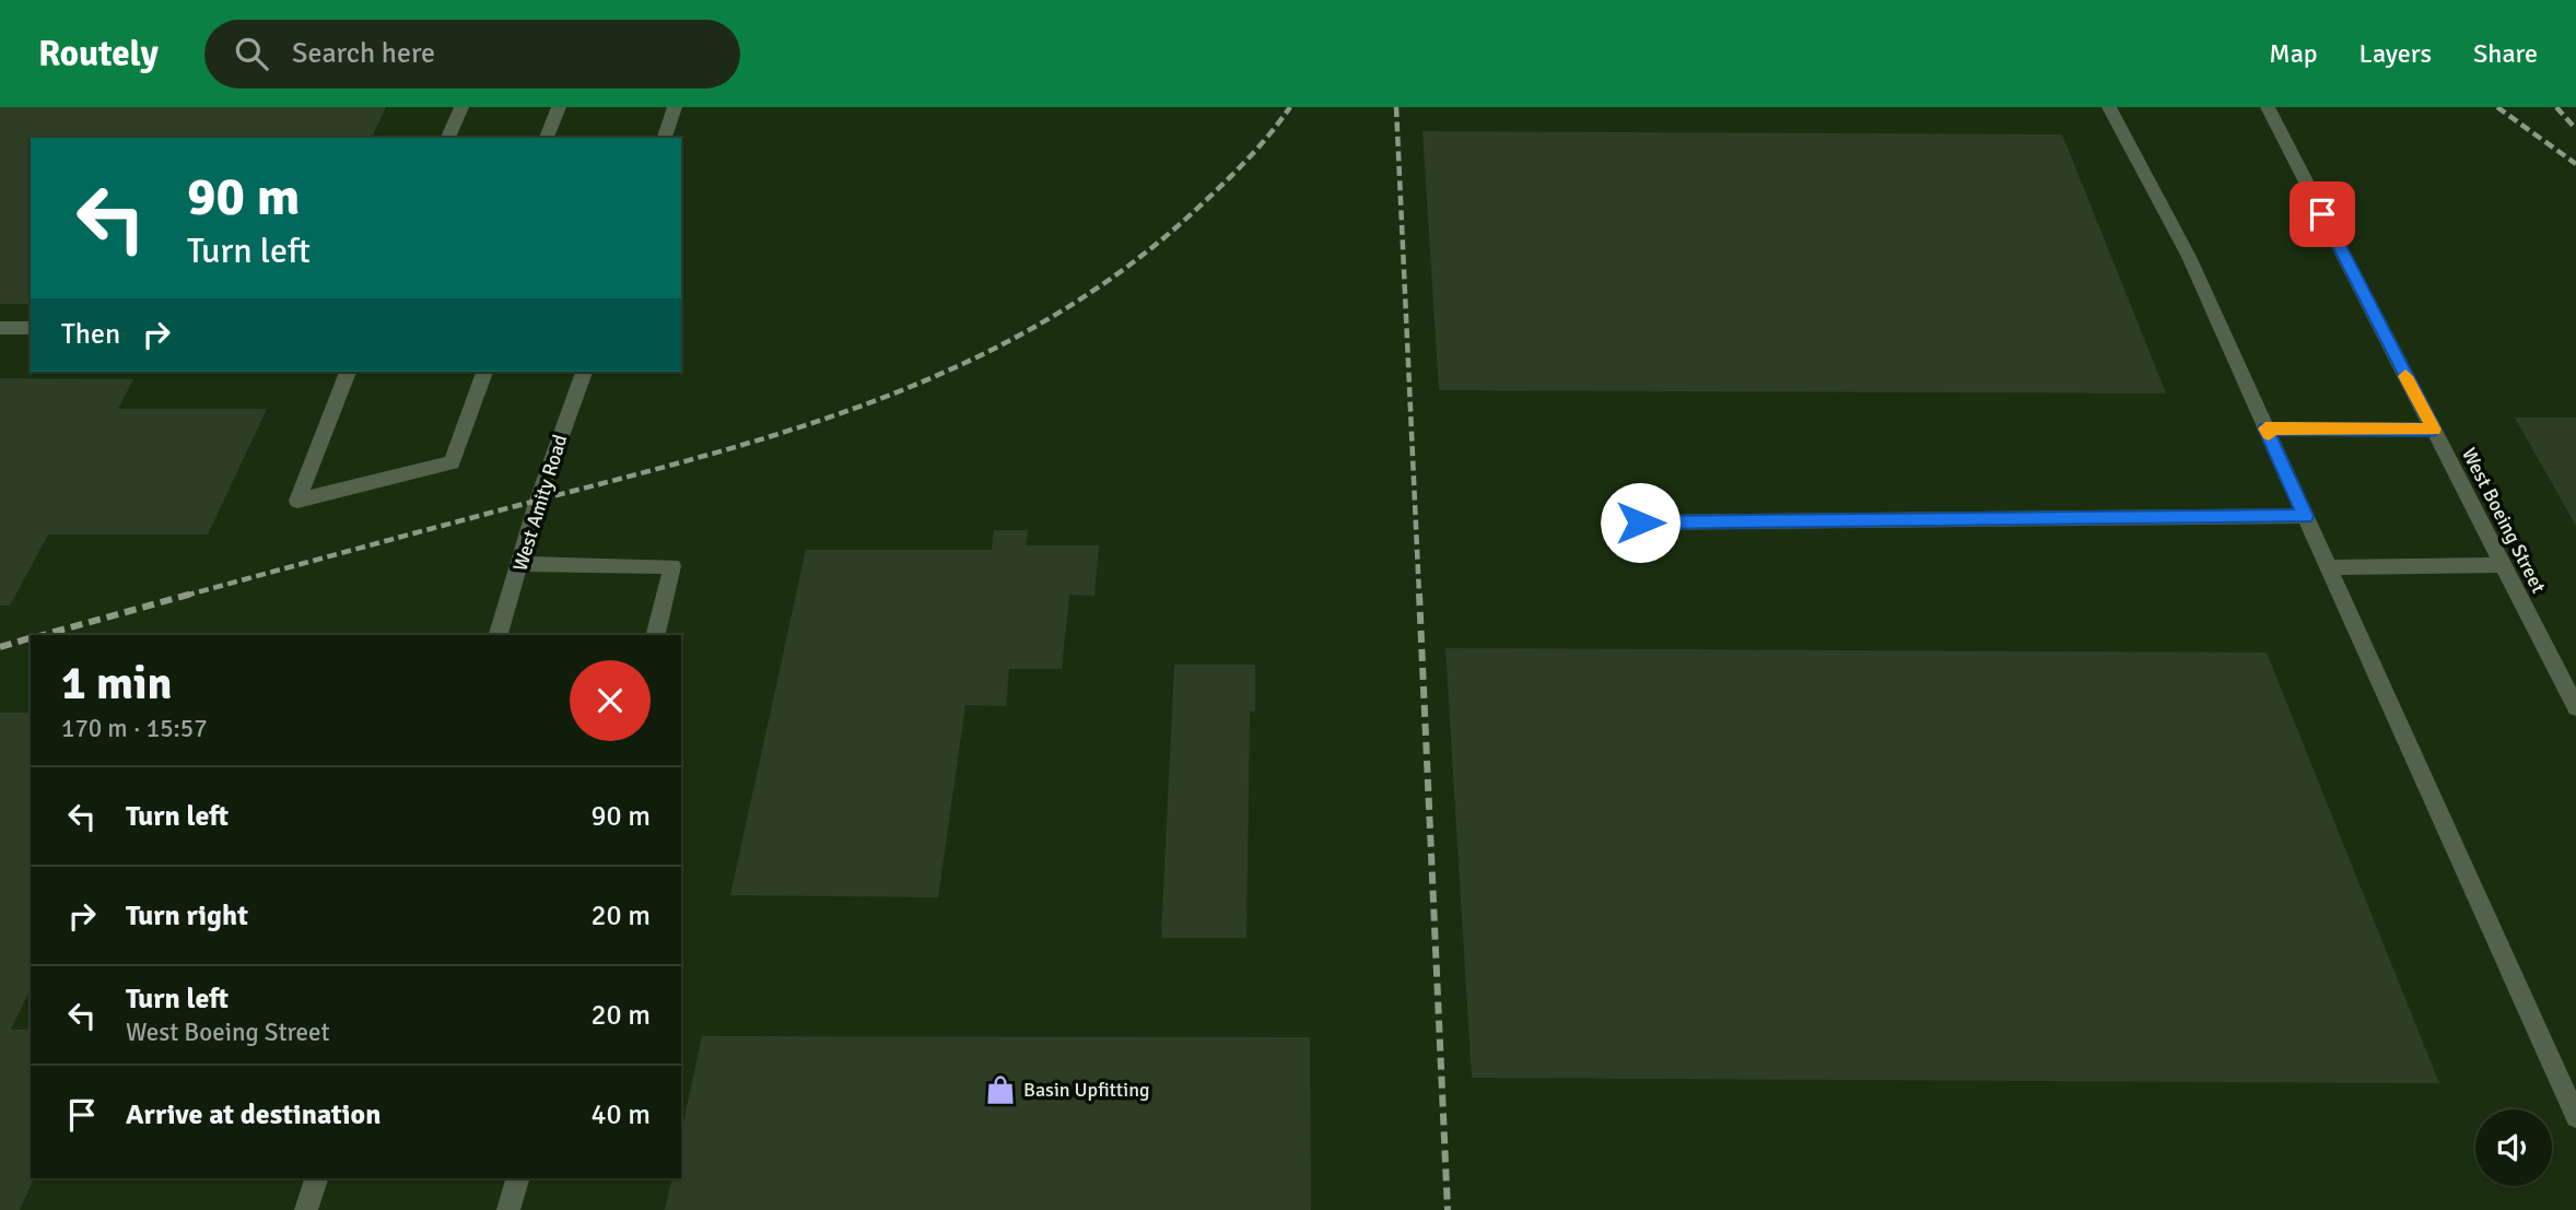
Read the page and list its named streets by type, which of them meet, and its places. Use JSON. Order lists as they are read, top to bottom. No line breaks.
{"streets":{"street":["West Amity Road","West Boeing Street"]},"places":{"shop":["Basin Upfitting"]},"page":{"header":"Routely","search":"Search here","nav":["Map","Layers","Share"],"turn":["90 m","Turn left"],"then":"Then","heading":["1 min","170 m · 15:57"],"list":[{"name":"Turn left","value":"90 m"},{"name":"Turn right","value":"20 m"},{"name":"Turn left","note":"West Boeing Street","value":"20 m"},{"name":"Arrive at destination","value":"40 m"}]}}
